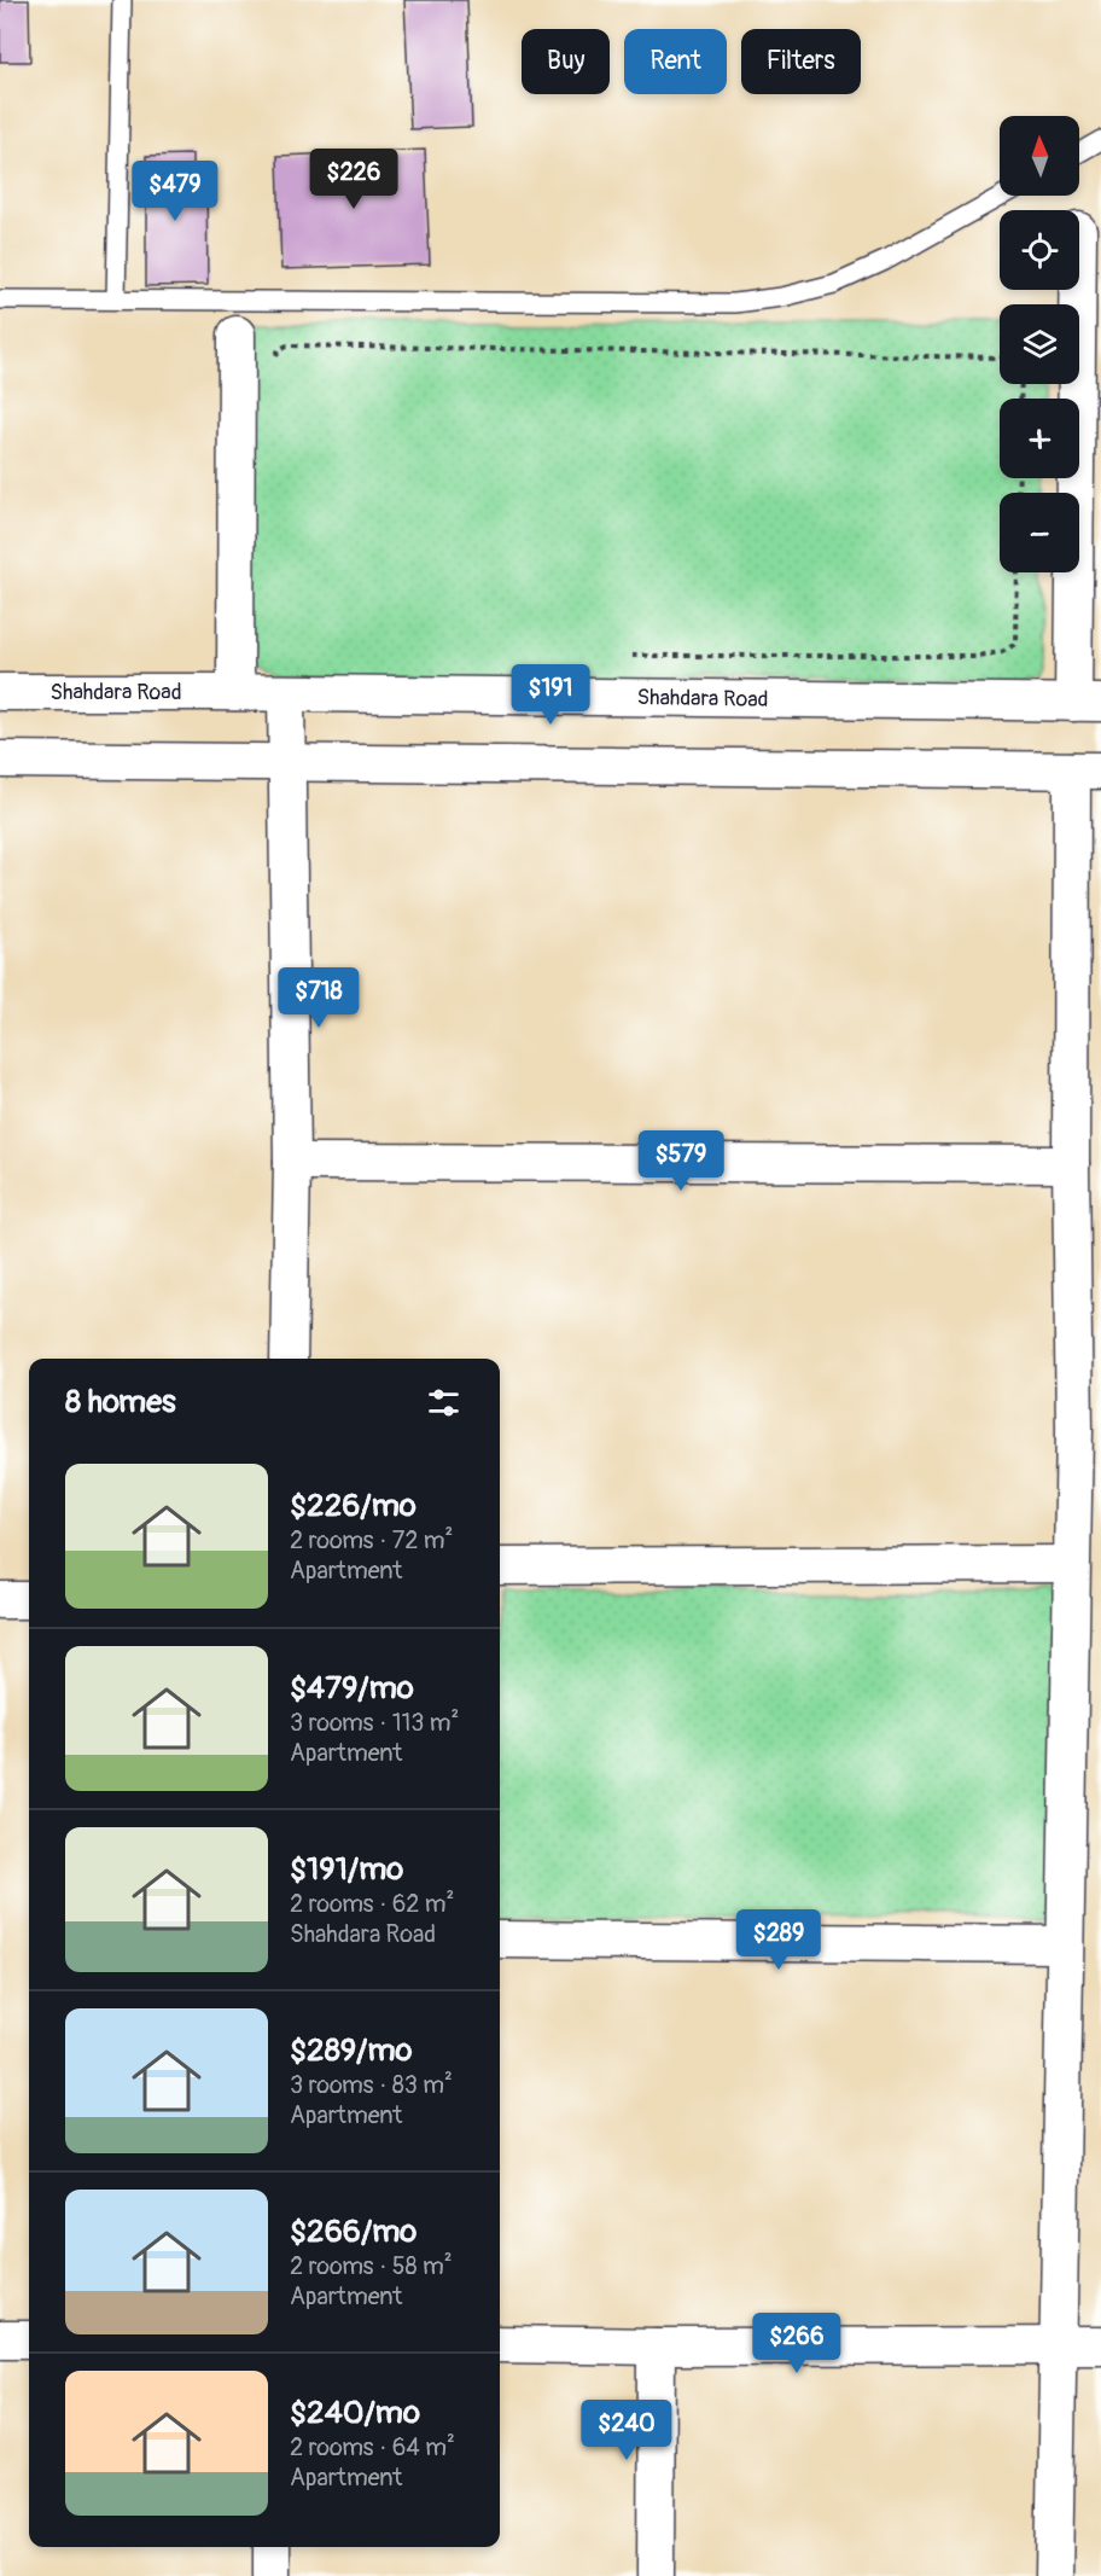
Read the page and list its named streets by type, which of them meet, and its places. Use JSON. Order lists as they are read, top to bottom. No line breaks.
{"streets":{"street":["Shahdara Road"]},"north":"top","page":{"chip":["Buy","Rent","Filters"],"map_buttons":["+","−"],"price":["$226","$479","$191","$718","$579","$289","$266","$240"],"heading":"8 homes","list":[{"name":"$226/mo","note":"2 rooms · 72 m² · Apartment"},{"name":"$479/mo","note":"3 rooms · 113 m² · Apartment"},{"name":"$191/mo","note":"2 rooms · 62 m² · Shahdara Road"},{"name":"$289/mo","note":"3 rooms · 83 m² · Apartment"},{"name":"$266/mo","note":"2 rooms · 58 m² · Apartment"},{"name":"$240/mo","note":"2 rooms · 64 m² · Apartment"}]}}
